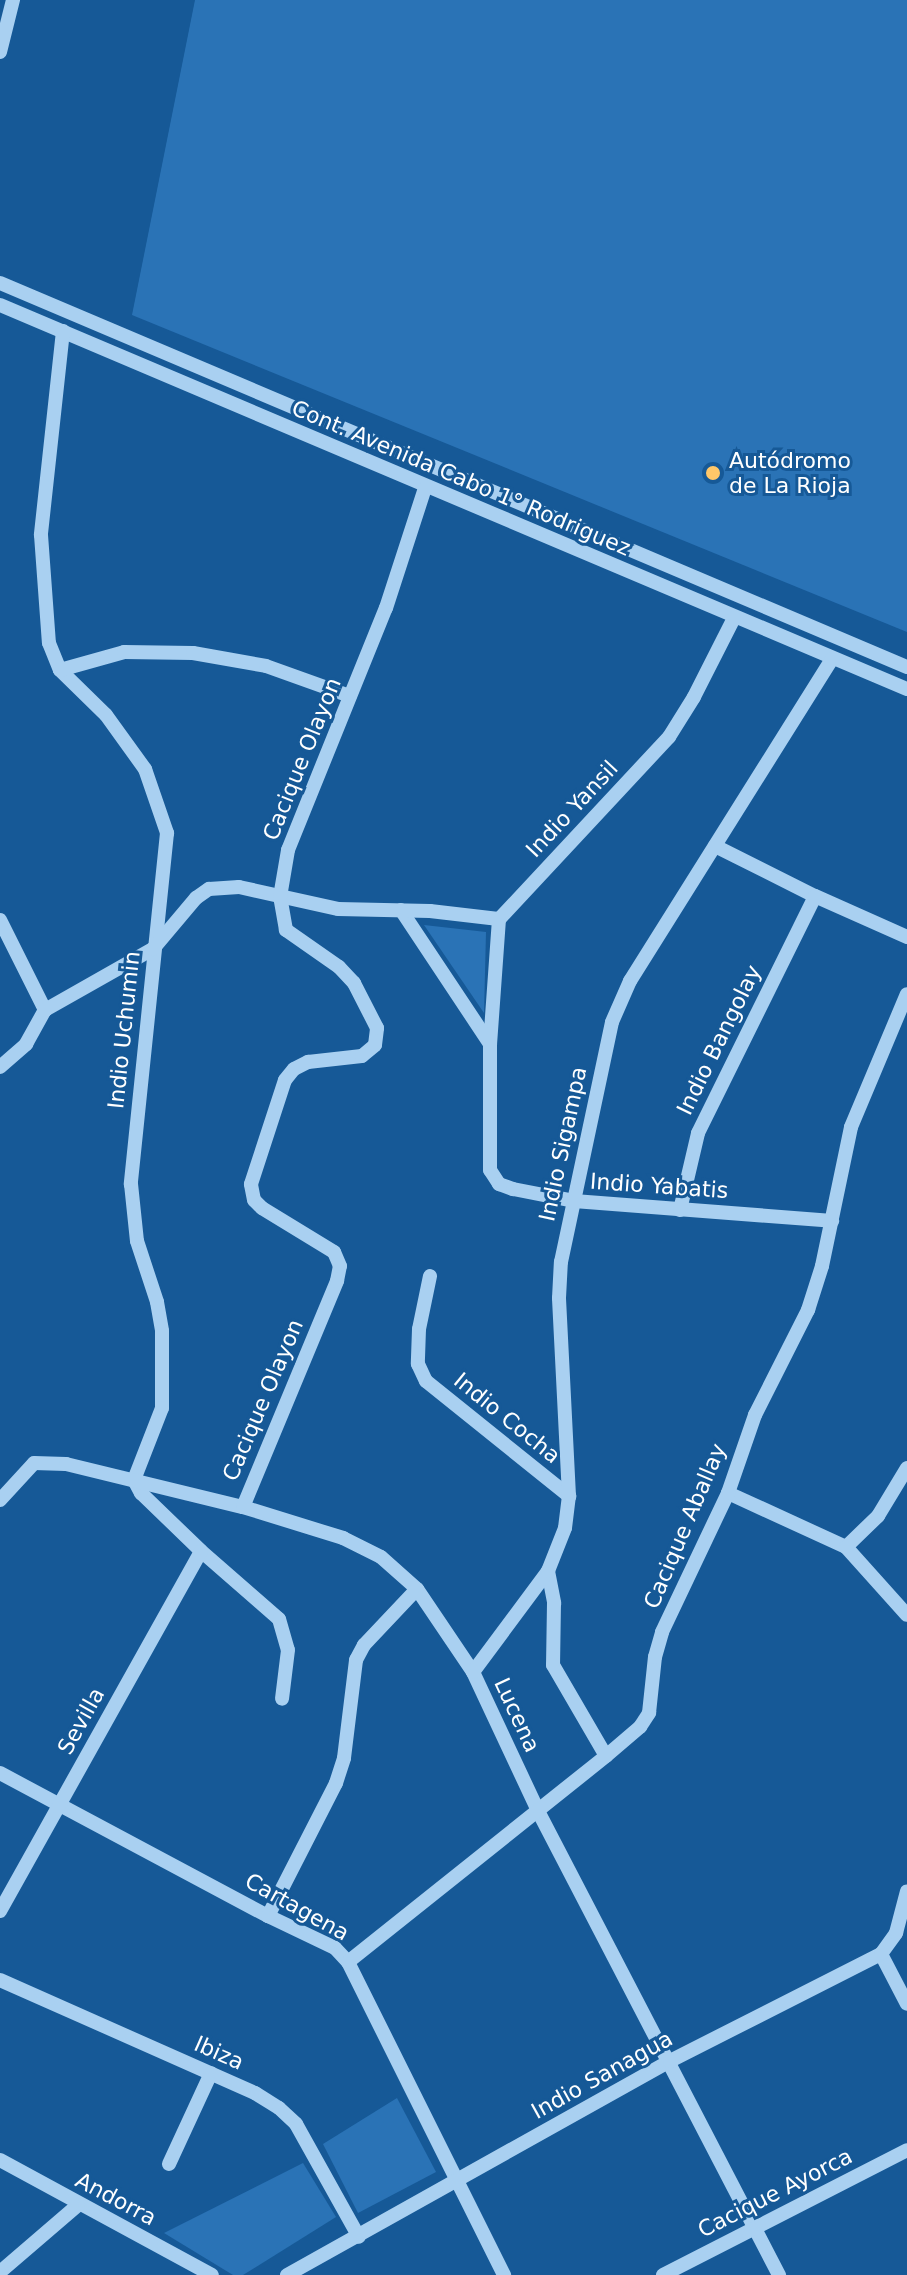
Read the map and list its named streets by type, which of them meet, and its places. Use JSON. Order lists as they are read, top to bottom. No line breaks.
{"streets":{"street":["Cont. Avenida Cabo 1° Rodriguez","Cacique Olayon","Indio Yansil","Indio Uchumin","Indio Bangolay","Indio Sigampa","Indio Yabatis","Indio Cocha","Cacique Aballay","Lucena","Sevilla","Cartagena","Ibiza","Indio Sanagua","Cacique Ayorca","Andorra"]},"crossings":[["Cont. Avenida Cabo 1° Rodriguez","Cacique Olayon"],["Cont. Avenida Cabo 1° Rodriguez","Indio Yansil"],["Cont. Avenida Cabo 1° Rodriguez","Indio Uchumin"],["Cont. Avenida Cabo 1° Rodriguez","Indio Sigampa"],["Cacique Olayon","Lucena"],["Indio Uchumin","Lucena"],["Indio Bangolay","Indio Yabatis"],["Indio Sigampa","Indio Yabatis"],["Indio Sigampa","Indio Cocha"],["Indio Sigampa","Lucena"],["Indio Yabatis","Cacique Aballay"],["Cacique Aballay","Lucena"],["Cacique Aballay","Cartagena"],["Lucena","Indio Sanagua"],["Lucena","Cacique Ayorca"],["Sevilla","Cartagena"],["Cartagena","Indio Sanagua"],["Ibiza","Indio Sanagua"]],"places":["Autódromo de La Rioja"]}
